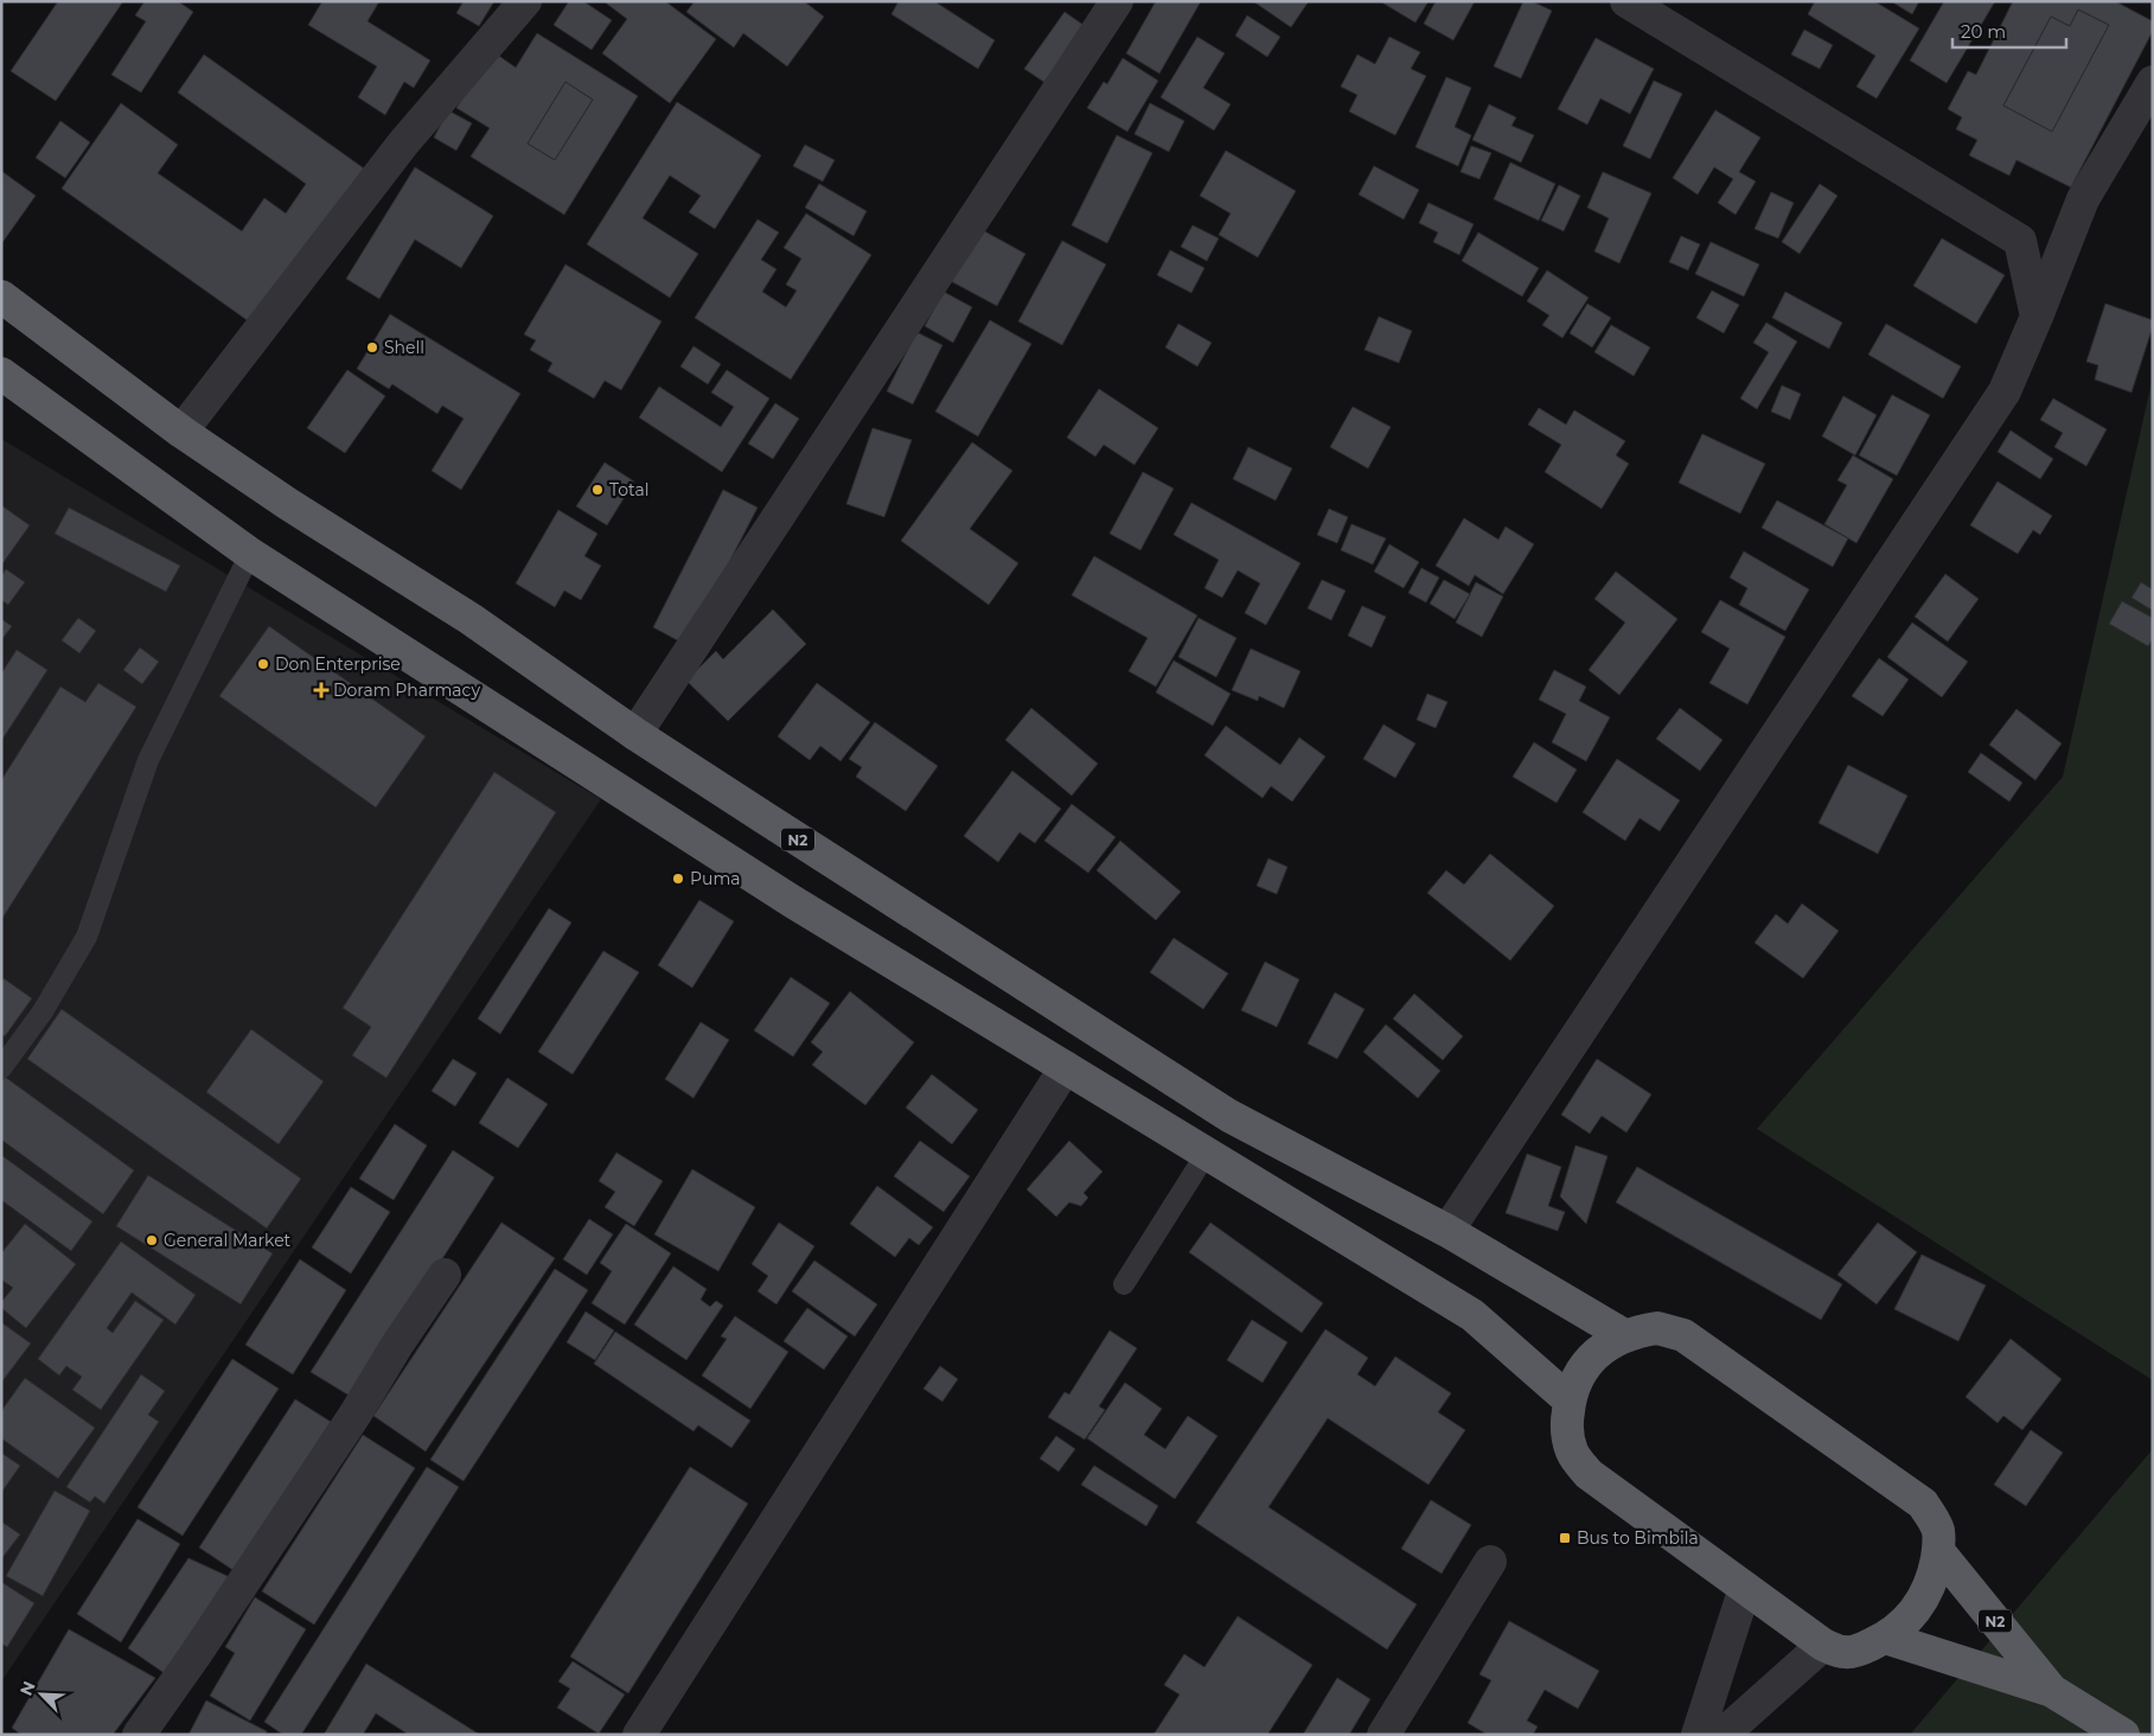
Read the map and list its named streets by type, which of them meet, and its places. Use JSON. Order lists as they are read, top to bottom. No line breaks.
{"streets":{"highway":["N2"]},"places":{"other":["Shell","Total","Don Enterprise","Puma","General Market"],"health":["Doram Pharmacy"],"transit":["Bus to Bimbila"]},"scale_bar":"20 m","north":"top left"}
